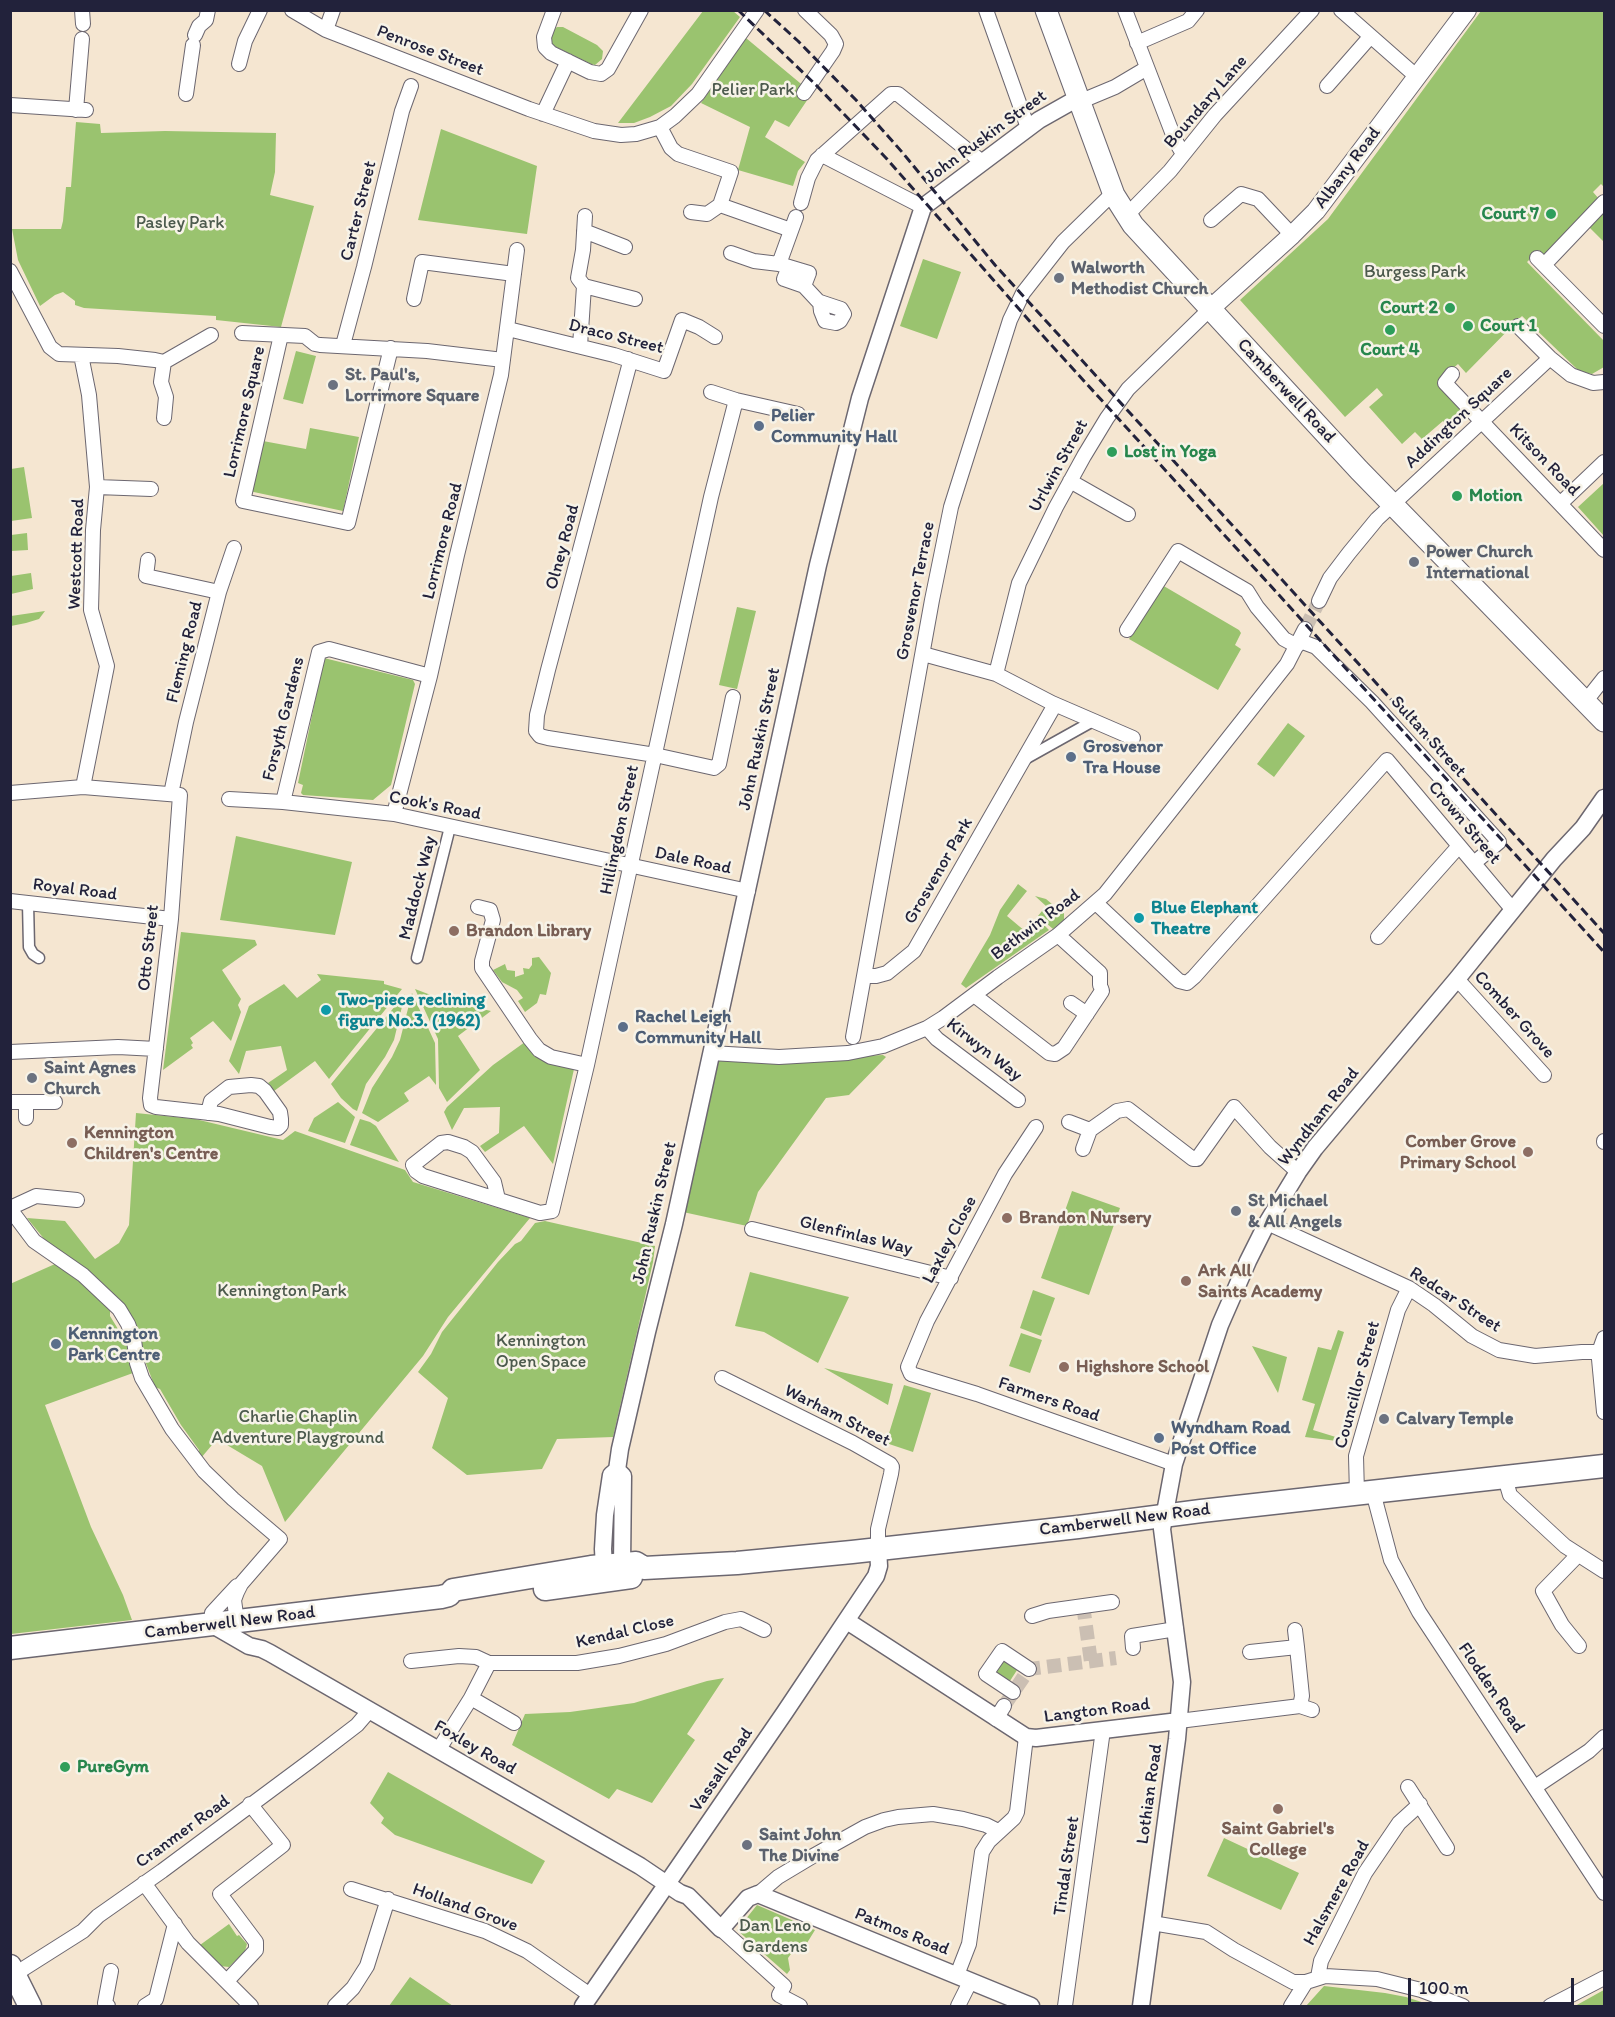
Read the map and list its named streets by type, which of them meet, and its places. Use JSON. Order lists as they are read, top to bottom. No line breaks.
{"streets":{"highway":["Camberwell New Road"],"main road":["Albany Road","Camberwell Road"],"street":["Penrose Street","Boundary Lane","John Ruskin Street","Carter Street","Draco Street","Lorrimore Square","Addington Square","Kitson Road","Urlwin Street","Lorrimore Road","Olney Road","Westcott Road","Grosvenor Terrace","Fleming Road","Forsyth Gardens","Sultan Street","Cook's Road","Crown Street","Hillingdon Street","Dale Road","Grosvenor Park","Maddock Way","Royal Road","Bethwin Road","Otto Street","Comber Grove","Kirwyn Way","Wyndham Road","Glenfinlas Way","Laxley Close","Redcar Street","Councillor Street","Farmers Road","Warham Street","Kendal Close","Flodden Road","Langton Road","Foxley Road","Vassall Road","Lothian Road","Cranmer Road","Tindal Street","Halsmere Road","Holland Grove","Patmos Road"]},"crossings":[["Boundary Lane","Camberwell Road"],["John Ruskin Street","Camberwell Road"],["John Ruskin Street","Dale Road"],["John Ruskin Street","Bethwin Road"],["John Ruskin Street","Camberwell New Road"],["Albany Road","Camberwell Road"],["Albany Road","Urlwin Street"],["Carter Street","Lorrimore Square"],["Draco Street","Lorrimore Road"],["Draco Street","Olney Road"],["Camberwell Road","Addington Square"],["Camberwell Road","Urlwin Street"],["Camberwell Road","Grosvenor Terrace"],["Lorrimore Square","Lorrimore Road"],["Addington Square","Kitson Road"],["Lorrimore Road","Forsyth Gardens"],["Lorrimore Road","Cook's Road"],["Olney Road","Hillingdon Street"],["Grosvenor Terrace","Grosvenor Park"],["Fleming Road","Otto Street"],["Forsyth Gardens","Cook's Road"],["Sultan Street","Crown Street"],["Sultan Street","Bethwin Road"],["Cook's Road","Hillingdon Street"],["Cook's Road","Dale Road"],["Cook's Road","Maddock Way"],["Crown Street","Bethwin Road"],["Crown Street","Wyndham Road"],["Hillingdon Street","Dale Road"],["Royal Road","Otto Street"],["Bethwin Road","Kirwyn Way"],["Comber Grove","Wyndham Road"],["Wyndham Road","Redcar Street"],["Wyndham Road","Farmers Road"],["Wyndham Road","Camberwell New Road"],["Wyndham Road","Lothian Road"],["Glenfinlas Way","Laxley Close"],["Laxley Close","Farmers Road"],["Redcar Street","Councillor Street"],["Councillor Street","Camberwell New Road"],["Councillor Street","Flodden Road"],["Warham Street","Camberwell New Road"],["Warham Street","Vassall Road"],["Camberwell New Road","Flodden Road"],["Camberwell New Road","Foxley Road"],["Camberwell New Road","Vassall Road"],["Camberwell New Road","Lothian Road"],["Langton Road","Vassall Road"],["Langton Road","Lothian Road"],["Langton Road","Tindal Street"],["Foxley Road","Vassall Road"],["Foxley Road","Cranmer Road"],["Vassall Road","Holland Grove"]],"parks":["Pelier Park","Pasley Park","Burgess Park","Kennington Park","Kennington Open Space","Charlie Chaplin Adventure Playground","Dan Leno Gardens"],"places":["Court 7","Walworth Methodist Church","Court 2","Court 1","Court 4","St. Paul's, Lorrimore Square","Pelier Community Hall","Lost in Yoga","Motion","Power Church International","Grosvenor Tra House","Blue Elephant Theatre","Brandon Library","Two-piece reclining figure No.3. (1962)","Rachel Leigh Community Hall","Saint Agnes Church","Kennington Children's Centre","Comber Grove Primary School","St Michael & All Angels","Brandon Nursery","Ark All Saints Academy","Kennington Park Centre","Highshore School","Calvary Temple","Wyndham Road Post Office","PureGym","Saint Gabriel's College","Saint John The Divine"],"scale_bar":"100 m"}
